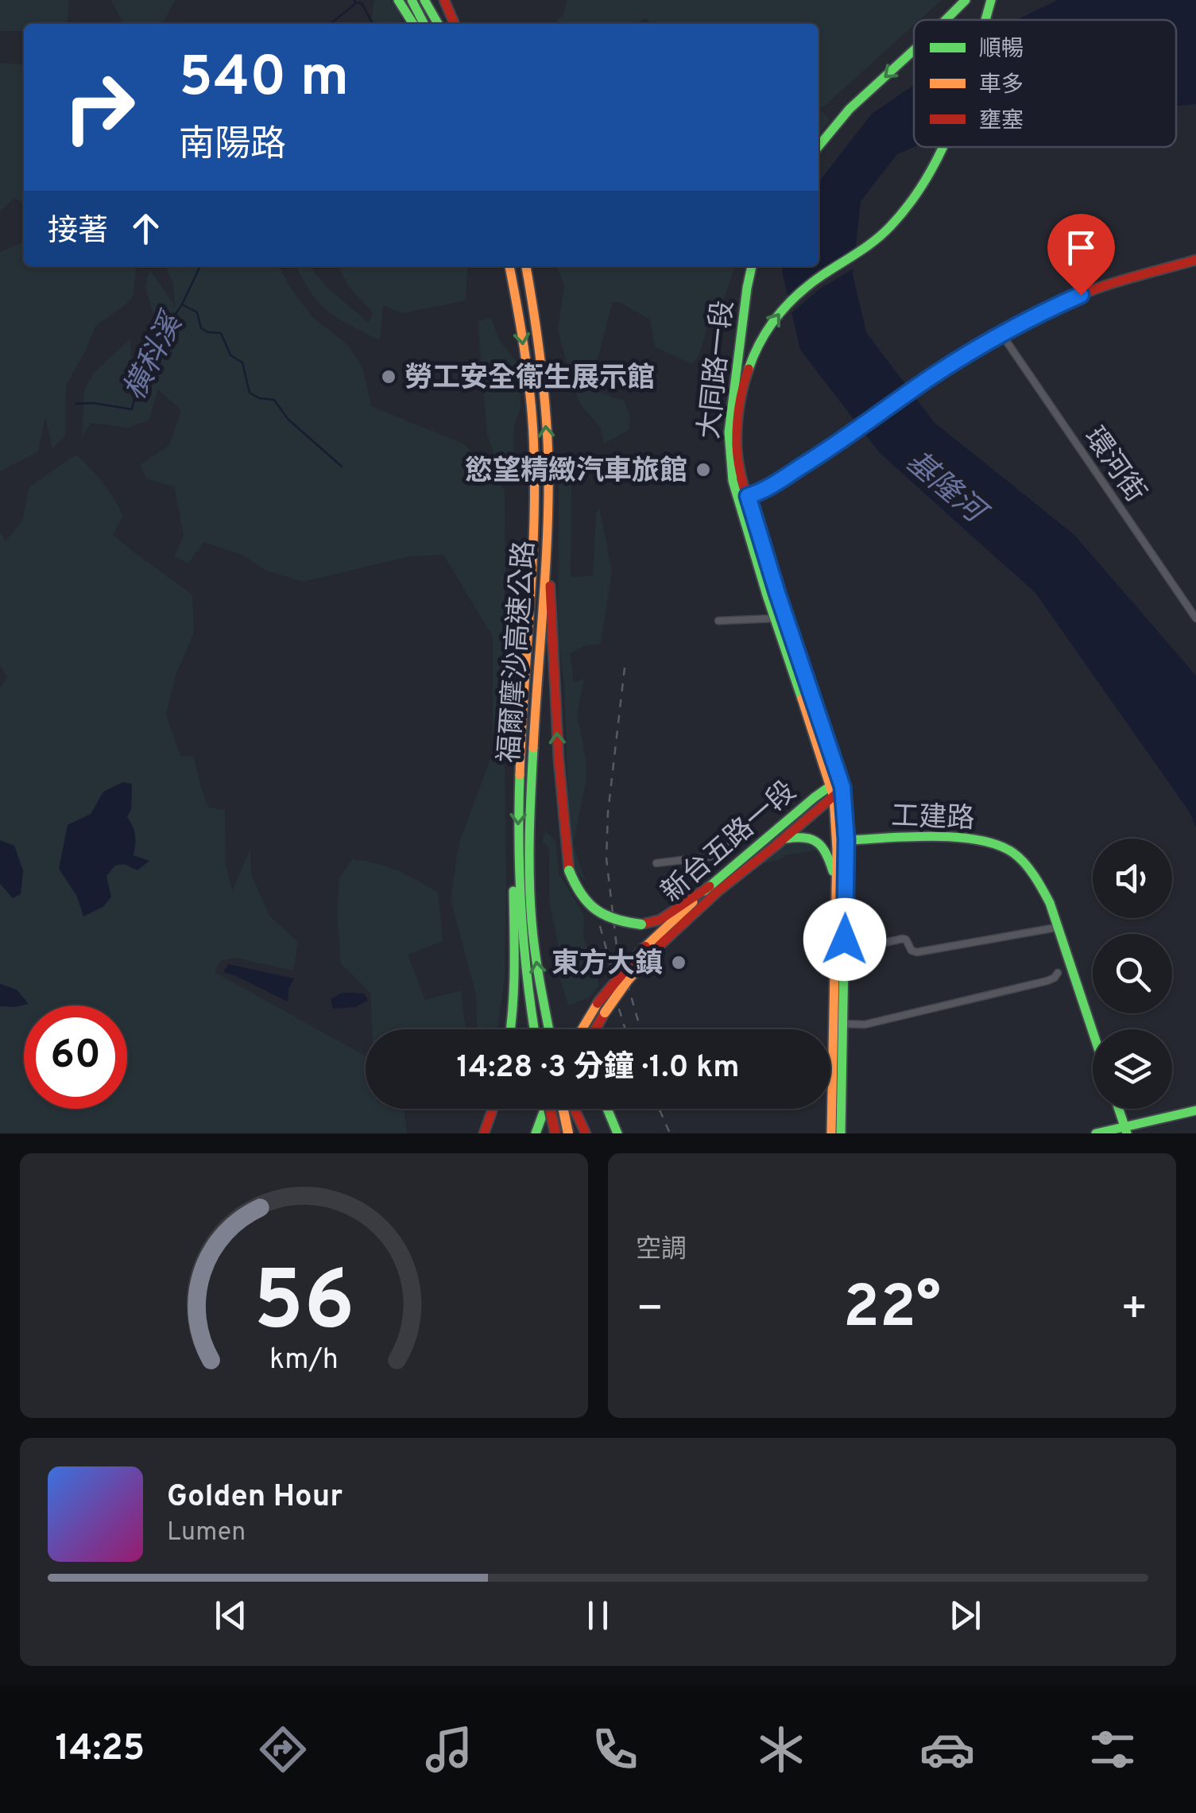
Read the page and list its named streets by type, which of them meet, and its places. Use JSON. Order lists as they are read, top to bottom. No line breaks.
{"streets":{"main road":["大同路一段","福爾摩沙高速公路","工建路","新台五路一段"],"street":["環河街"]},"crossings":[["大同路一段","工建路"],["大同路一段","新台五路一段"]],"water":["橫科溪","基隆河"],"places":["勞工安全衛生展示館","慾望精緻汽車旅館","東方大鎮"],"legend":["順暢","車多","壅塞"],"page":{"turn":["540 m","南陽路"],"then":"接著","limit":"60","trip":"14:28 · 3 分鐘 · 1.0 km","tile":"空調","heat":["−","22°","+"],"song":["Golden Hour","Lumen"],"tabs":"14:25","gauge":["56","km/h"]}}
